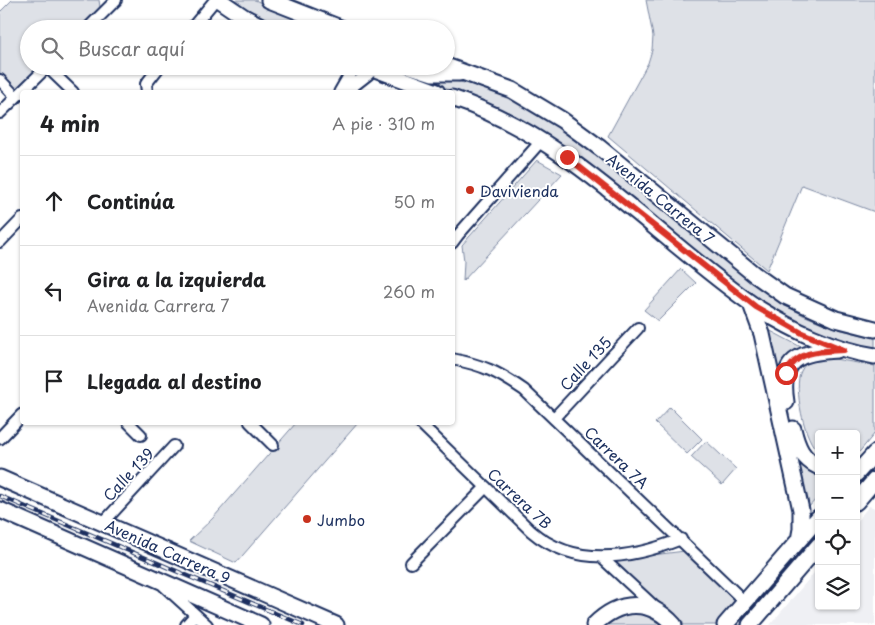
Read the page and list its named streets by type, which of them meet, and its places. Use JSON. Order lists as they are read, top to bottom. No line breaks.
{"streets":{"main road":["Avenida Carrera 7","Avenida Carrera 9"],"street":["Calle 135","Carrera 7A","Calle 139","Carrera 7B"]},"crossings":[["Calle 135","Carrera 7A"],["Carrera 7A","Carrera 7B"],["Calle 139","Avenida Carrera 9"]],"places":["Davivienda","Jumbo"],"page":{"search":"Buscar aquí","heading":["4 min","A pie · 310 m"],"list":[["Continúa","50 m"],["Gira a la izquierda","Avenida Carrera 7","260 m"],"Llegada al destino"],"map_buttons":["+","−"]}}
